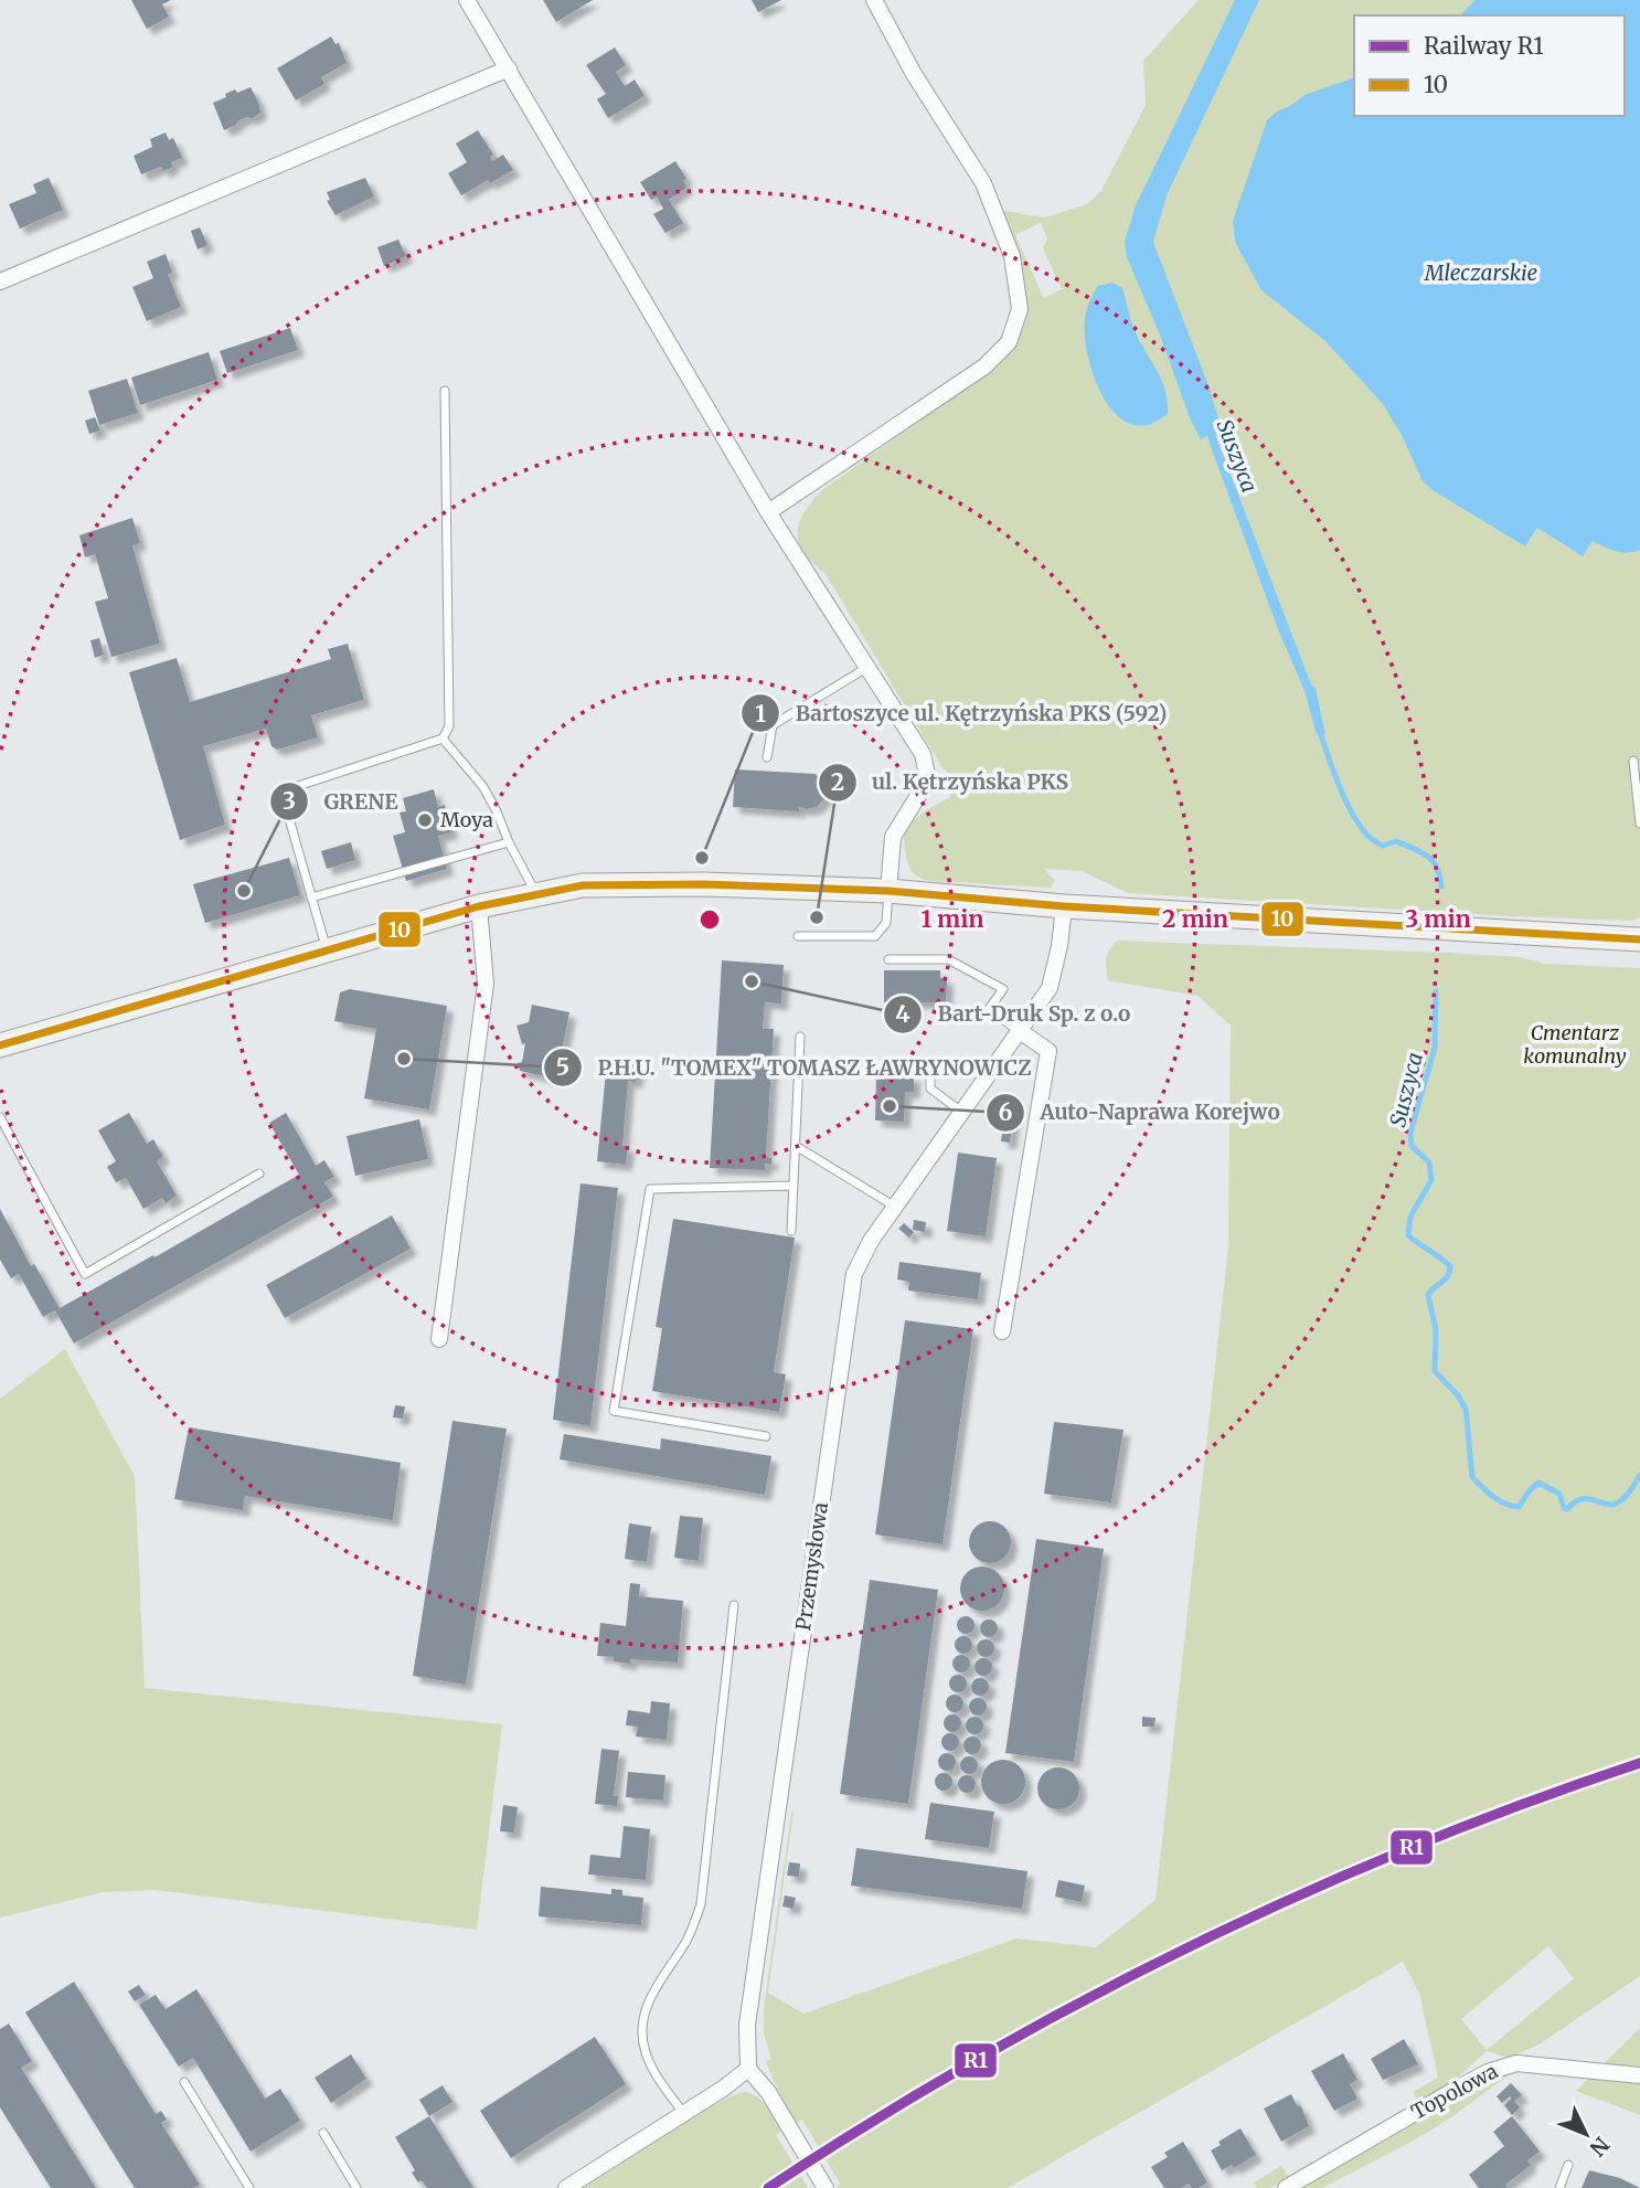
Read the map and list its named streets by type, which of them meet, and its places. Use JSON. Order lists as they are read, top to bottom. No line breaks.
{"streets":{"street":["Przemysłowa","Topolowa"]},"water":["Mleczarskie","Suszyca"],"parks":["Cmentarz komunalny"],"places":["Moya","Bartoszyce ul. Kętrzyńska PKS (592)","GRENE","ul. Kętrzyńska PKS","Bart-Druk Sp. z o.o","P.H.U. \"TOMEX\" TOMASZ ŁAWRYNOWICZ","Auto-Naprawa Korejwo"],"lines":["transit line 10","rail line R1"],"legend":["Railway R1","10"],"north":"bottom right","rings":["1 min","2 min","3 min"]}
